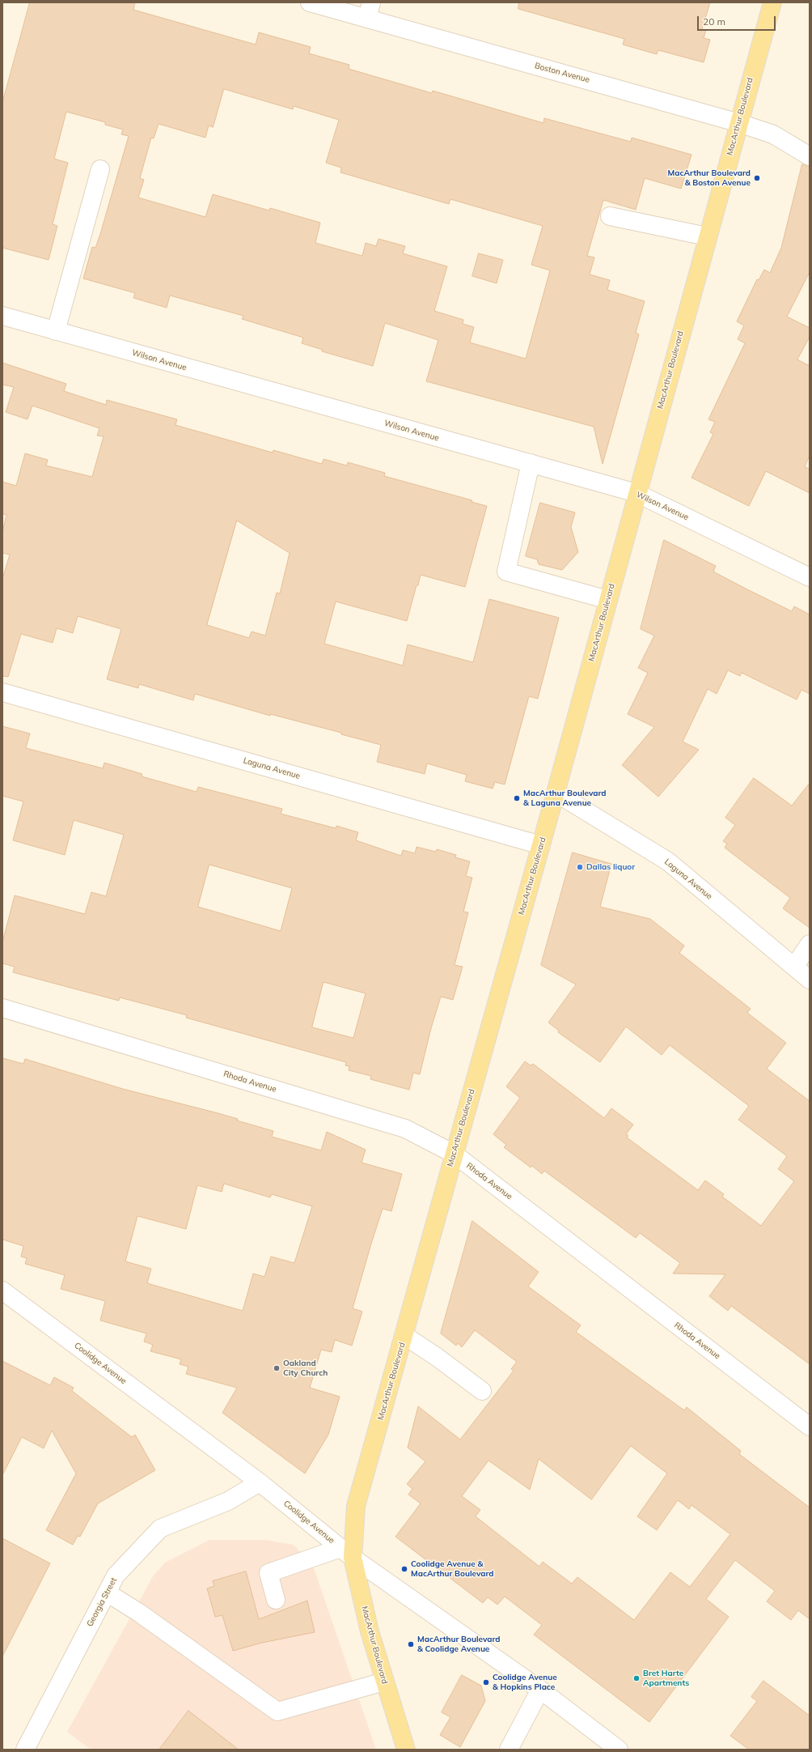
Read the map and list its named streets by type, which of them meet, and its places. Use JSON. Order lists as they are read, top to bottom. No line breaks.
{"streets":{"main road":["MacArthur Boulevard"],"street":["Boston Avenue","Wilson Avenue","Laguna Avenue","Rhoda Avenue","Coolidge Avenue","Georgia Street"]},"crossings":[["Boston Avenue","MacArthur Boulevard"],["MacArthur Boulevard","Wilson Avenue"],["MacArthur Boulevard","Laguna Avenue"],["MacArthur Boulevard","Rhoda Avenue"],["MacArthur Boulevard","Coolidge Avenue"],["Coolidge Avenue","Georgia Street"]],"places":["MacArthur Boulevard & Boston Avenue","MacArthur Boulevard & Laguna Avenue","Dallas liquor","Oakland City Church","Coolidge Avenue & MacArthur Boulevard","MacArthur Boulevard & Coolidge Avenue","Bret Harte Apartments","Coolidge Avenue & Hopkins Place"],"scale_bar":"20 m"}
